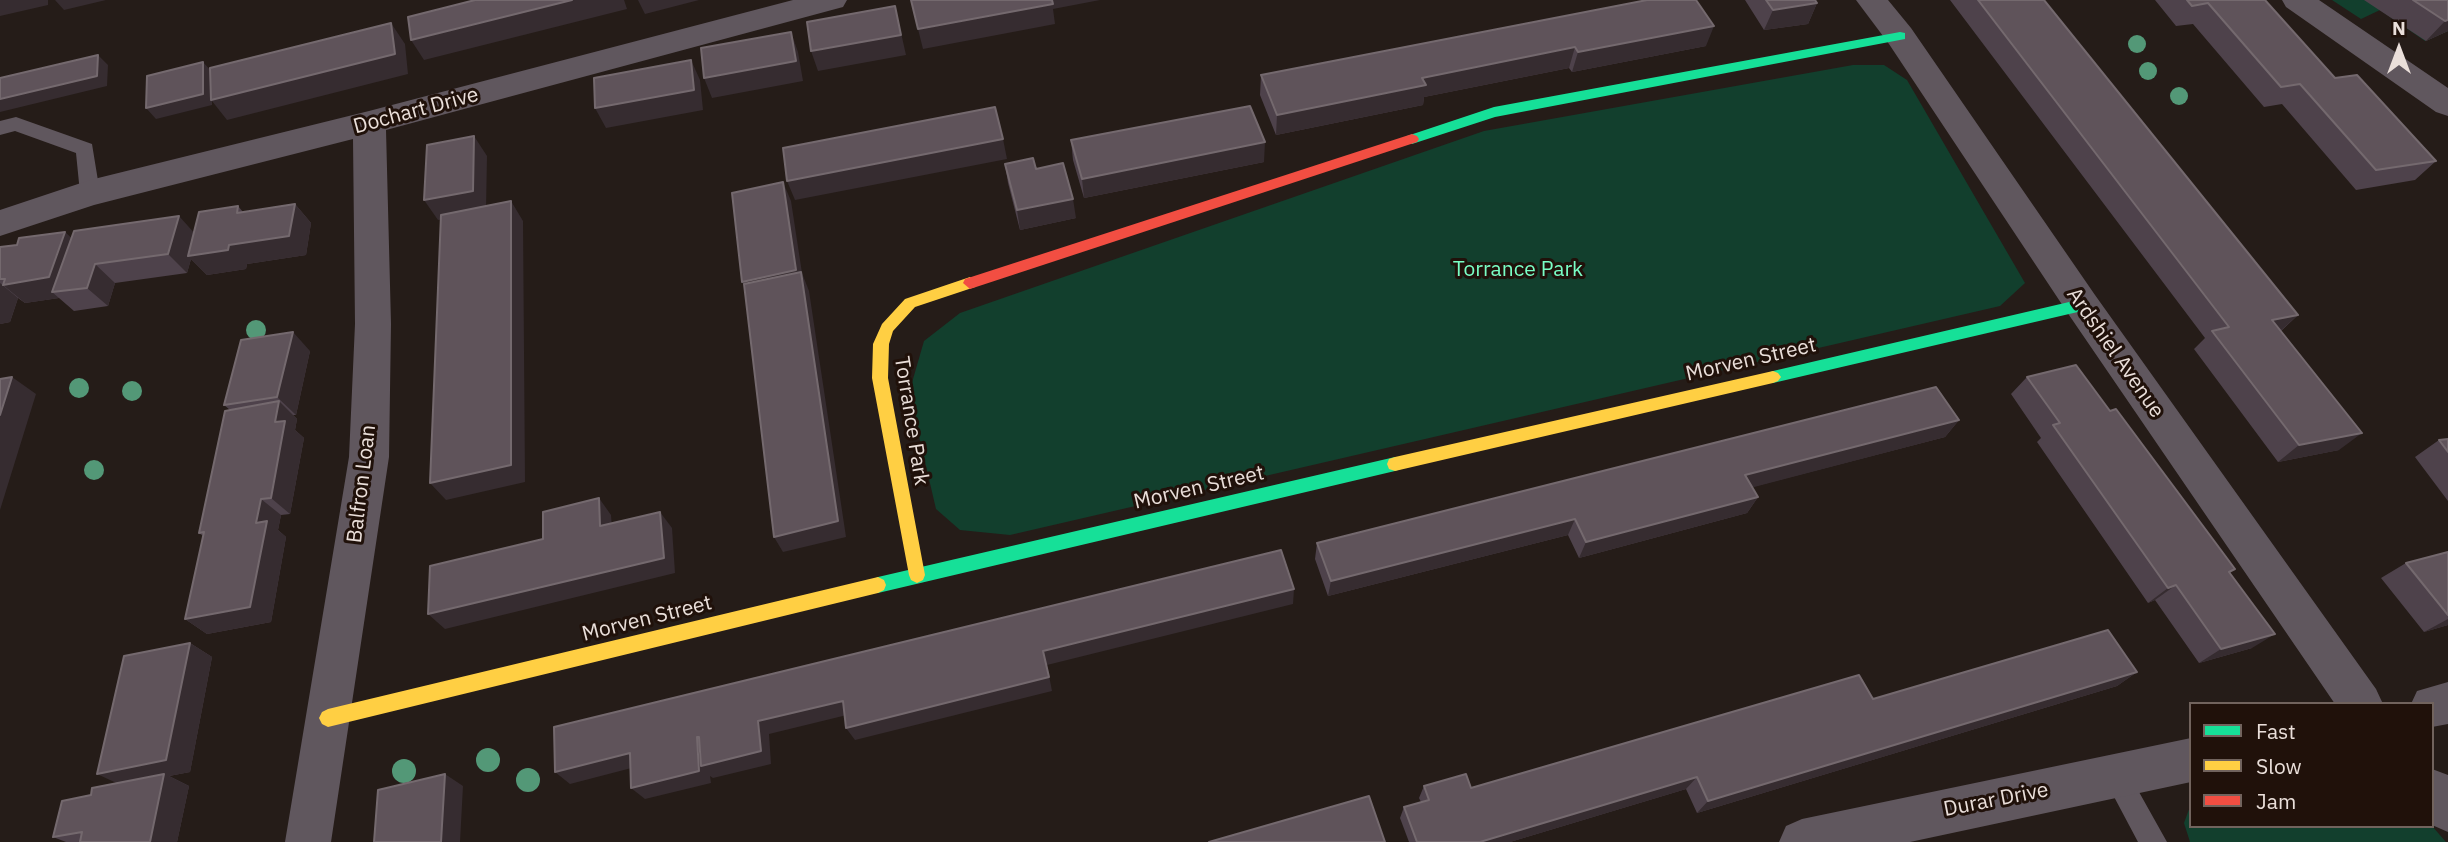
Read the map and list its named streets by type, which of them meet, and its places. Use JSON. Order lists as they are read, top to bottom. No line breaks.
{"streets":{"street":["Dochart Drive","Ardshiel Avenue","Morven Street","Torrance Park","Balfron Loan","Durar Drive"]},"crossings":[["Dochart Drive","Balfron Loan"],["Ardshiel Avenue","Morven Street"],["Ardshiel Avenue","Torrance Park"],["Morven Street","Torrance Park"],["Morven Street","Balfron Loan"]],"parks":["Torrance Park"],"legend":["Fast","Slow","Jam"],"north":"top"}
